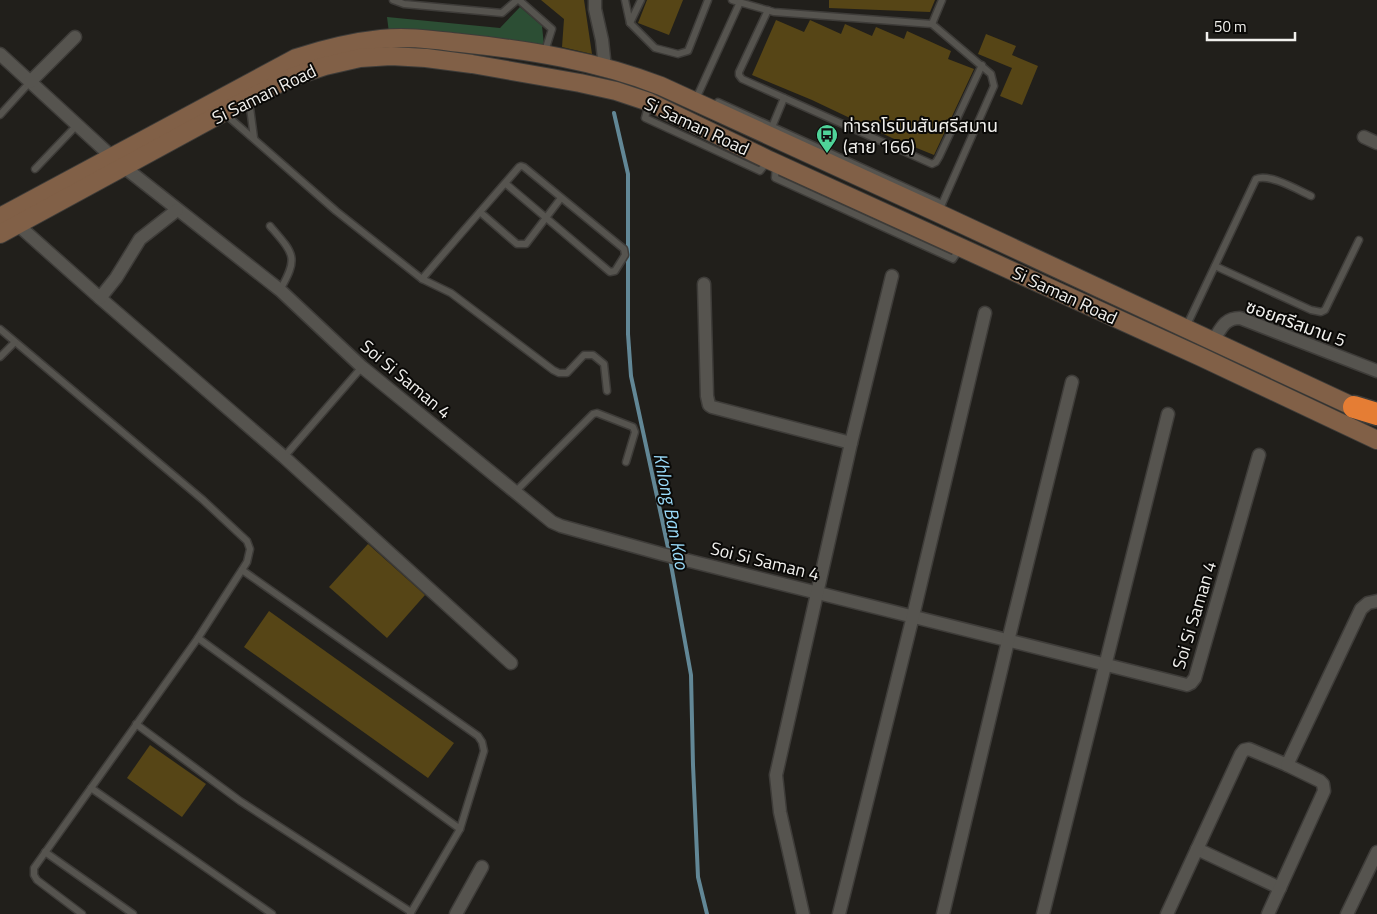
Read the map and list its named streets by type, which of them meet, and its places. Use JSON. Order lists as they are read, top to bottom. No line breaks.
{"streets":{"main road":["Si Saman Road"],"street":["ซอยศรีสมาน 5","Soi Si Saman 4"]},"crossings":[["Si Saman Road","ซอยศรีสมาน 5"],["Si Saman Road","Soi Si Saman 4"]],"water":["Khlong Ban Kao"],"places":{"bus stop":["ท่ารถโรบินสันศรีสมาน (สาย 166)"]},"scale_bar":"50 m"}
